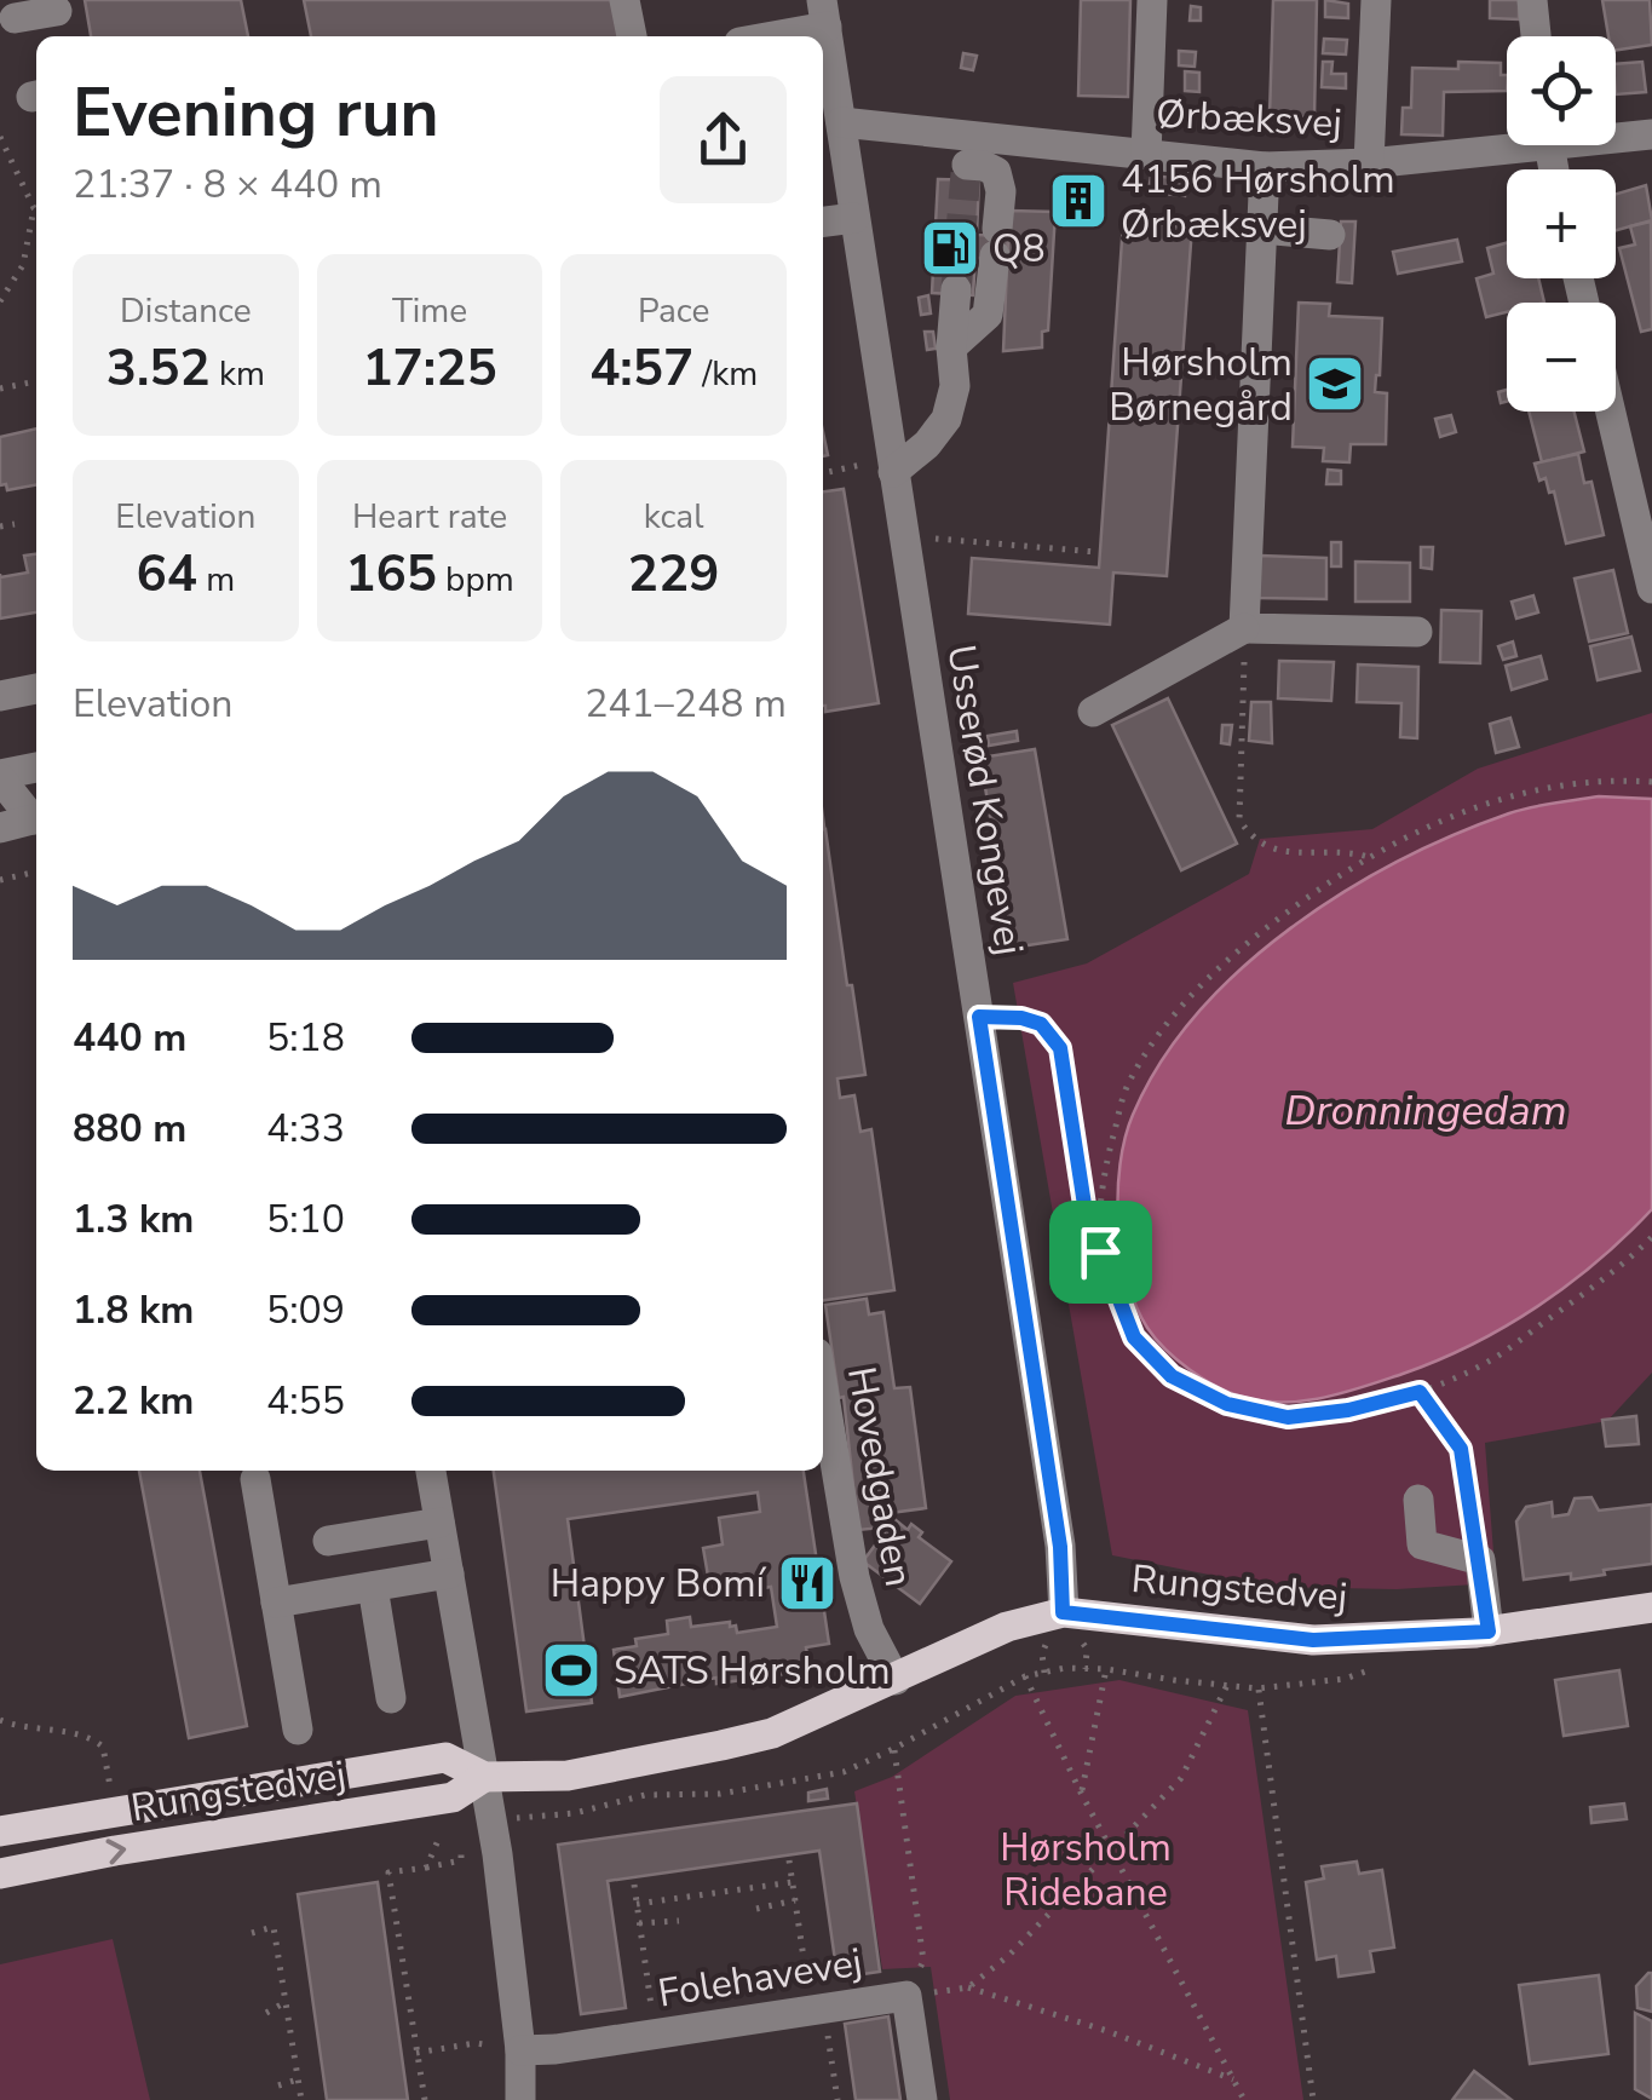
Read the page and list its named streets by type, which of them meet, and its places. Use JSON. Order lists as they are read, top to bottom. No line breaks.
{"streets":{"main road":["Rungstedvej"],"street":["Ørbæksvej","Usserød Kongevej","Hovedgaden","Folehavevej"]},"crossings":[["Ørbæksvej","Usserød Kongevej"],["Usserød Kongevej","Rungstedvej"],["Hovedgaden","Rungstedvej"]],"water":["Dronningedam"],"parks":["Hørsholm Ridebane"],"places":{"building":["4156 Hørsholm Ørbæksvej"],"fuel station":["Q8"],"school or university":["Hørsholm Børnegård"],"restaurant":["Happy Bomí"],"sports":["SATS Hørsholm"]},"page":{"map_buttons":["+","−"],"heading":["Evening run","21:37 · 8 × 440 m"],"stats":[["Distance","3.52 km"],["Time","17:25"],["Pace","4:57 /km"],["Elevation","64 m"],["Heart rate","165 bpm"],["kcal","229"]],"chart":["Elevation","241–248 m"],"list":[{"name":"440 m","note":"5:18"},{"name":"880 m","note":"4:33"},{"name":"1.3 km","note":"5:10"},{"name":"1.8 km","note":"5:09"},{"name":"2.2 km","note":"4:55"}]}}
